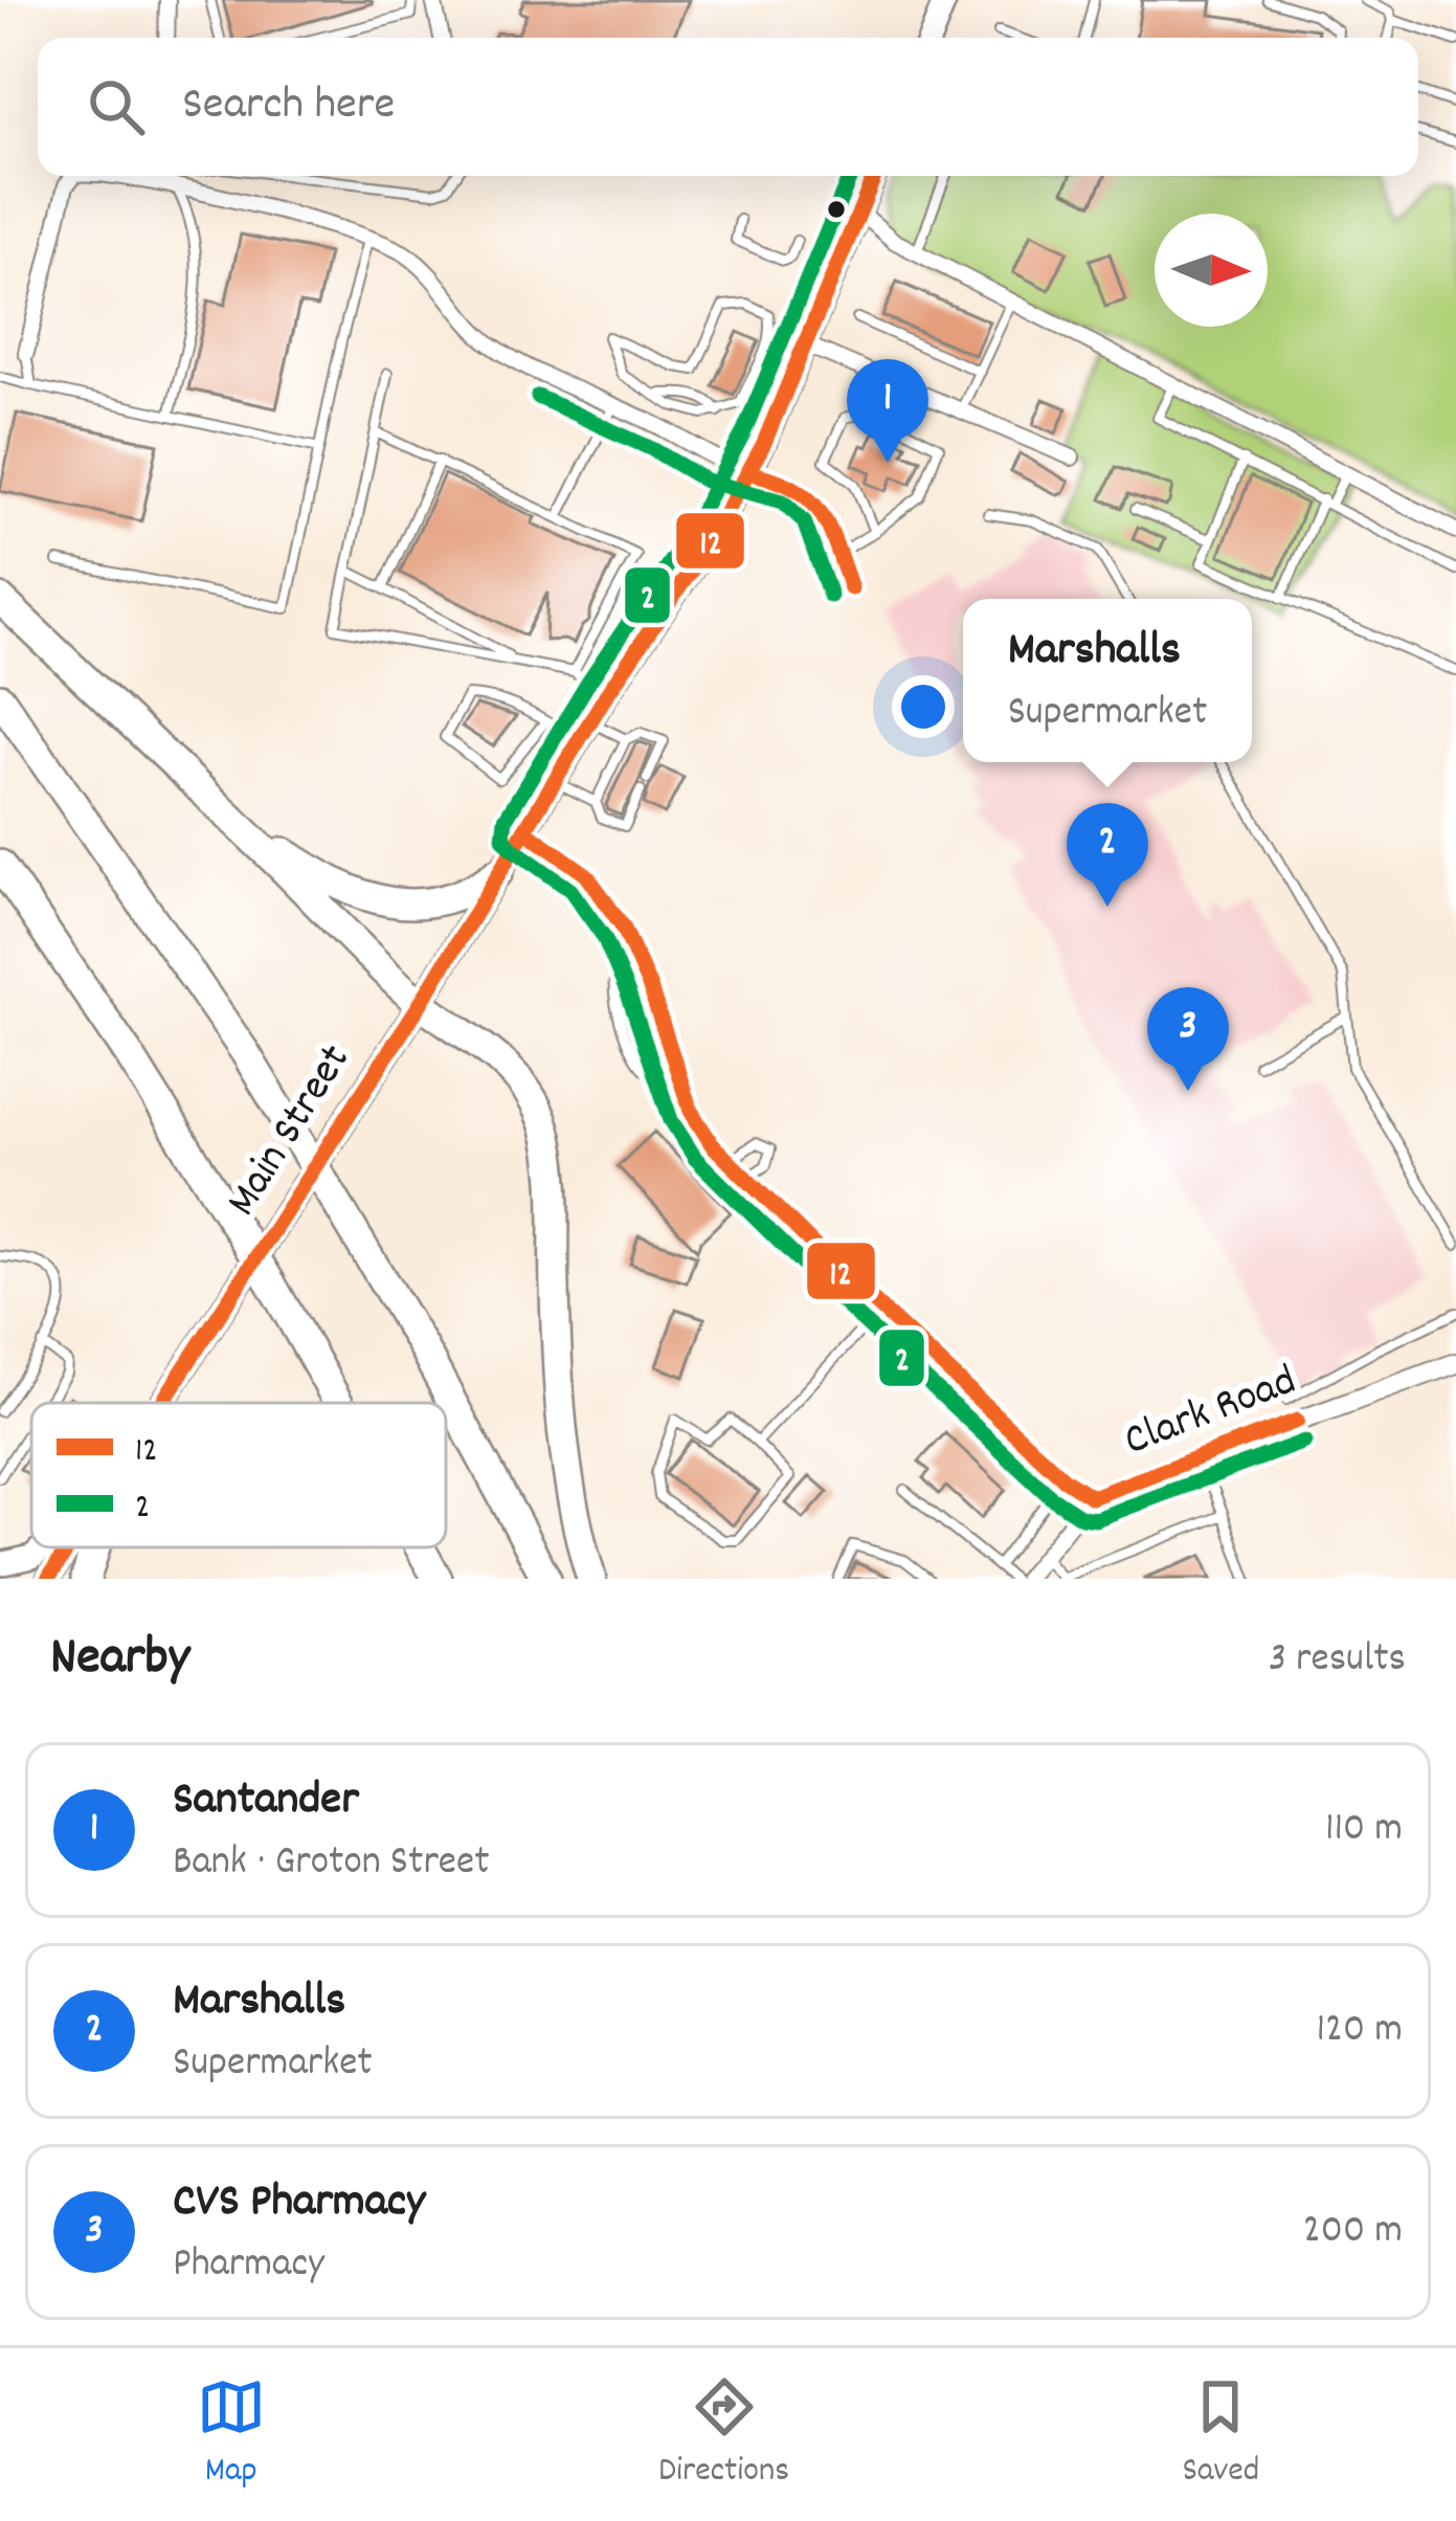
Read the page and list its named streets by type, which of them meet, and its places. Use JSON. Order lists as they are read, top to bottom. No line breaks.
{"streets":{"main road":["Main Street"],"street":["Clark Road"]},"lines":["transit line 12","transit line 2"],"legend":["12","2"],"north":"right","page":{"search":"Search here","pins":["1","2","3"],"popup":["Marshalls","Supermarket"],"heading":["Nearby","3 results"],"list":[{"mark":"1","name":"Santander","note":"Bank · Groton Street","value":"110 m"},{"mark":"2","name":"Marshalls","note":"Supermarket","value":"120 m"},{"mark":"3","name":"CVS Pharmacy","note":"Pharmacy","value":"200 m"}],"nav":["Map","Directions","Saved"]}}
